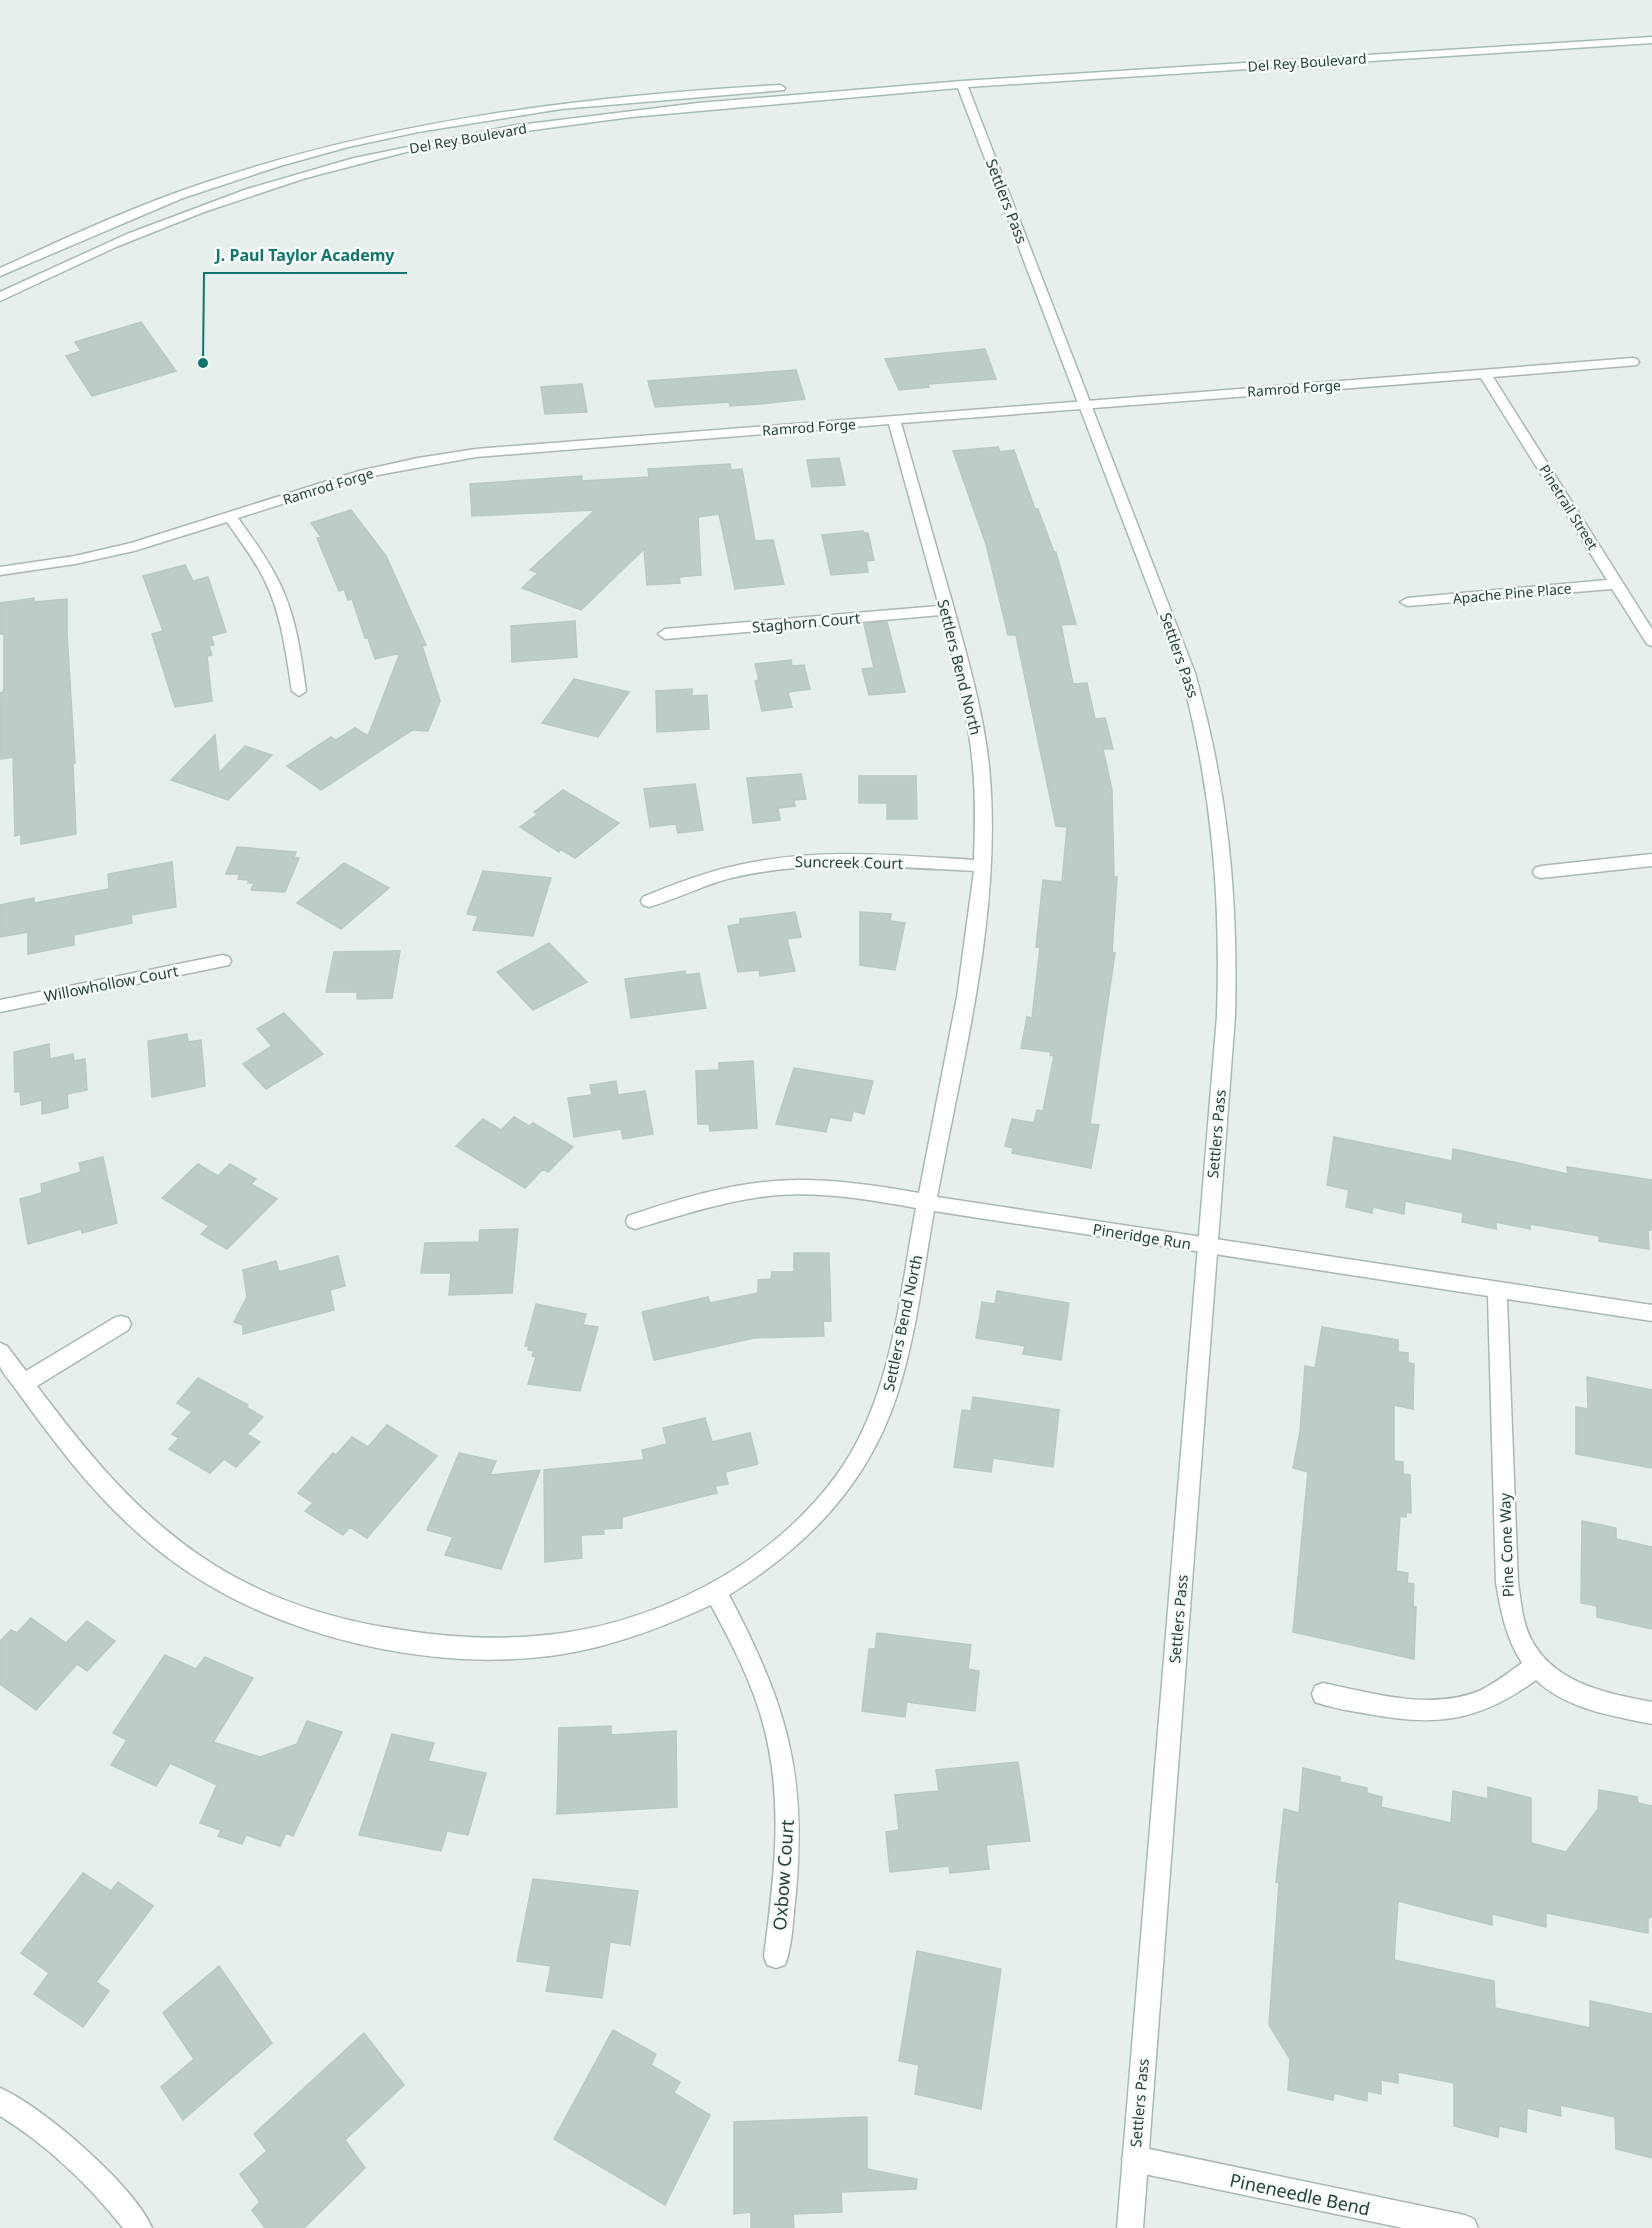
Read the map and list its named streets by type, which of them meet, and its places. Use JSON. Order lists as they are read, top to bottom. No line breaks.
{"streets":{"street":["Del Rey Boulevard","Settlers Pass","Ramrod Forge","Pinetrail Street","Apache Pine Place","Staghorn Court","Settlers Bend North","Suncreek Court","Willowhollow Court","Pineridge Run","Pine Cone Way","Oxbow Court","Pineneedle Bend"]},"crossings":[["Del Rey Boulevard","Settlers Pass"],["Settlers Pass","Ramrod Forge"],["Settlers Pass","Pineridge Run"],["Settlers Pass","Pineneedle Bend"],["Ramrod Forge","Pinetrail Street"],["Ramrod Forge","Settlers Bend North"],["Pinetrail Street","Apache Pine Place"],["Staghorn Court","Settlers Bend North"],["Settlers Bend North","Suncreek Court"],["Settlers Bend North","Pineridge Run"],["Settlers Bend North","Oxbow Court"],["Pineridge Run","Pine Cone Way"]],"places":["J. Paul Taylor Academy"]}
